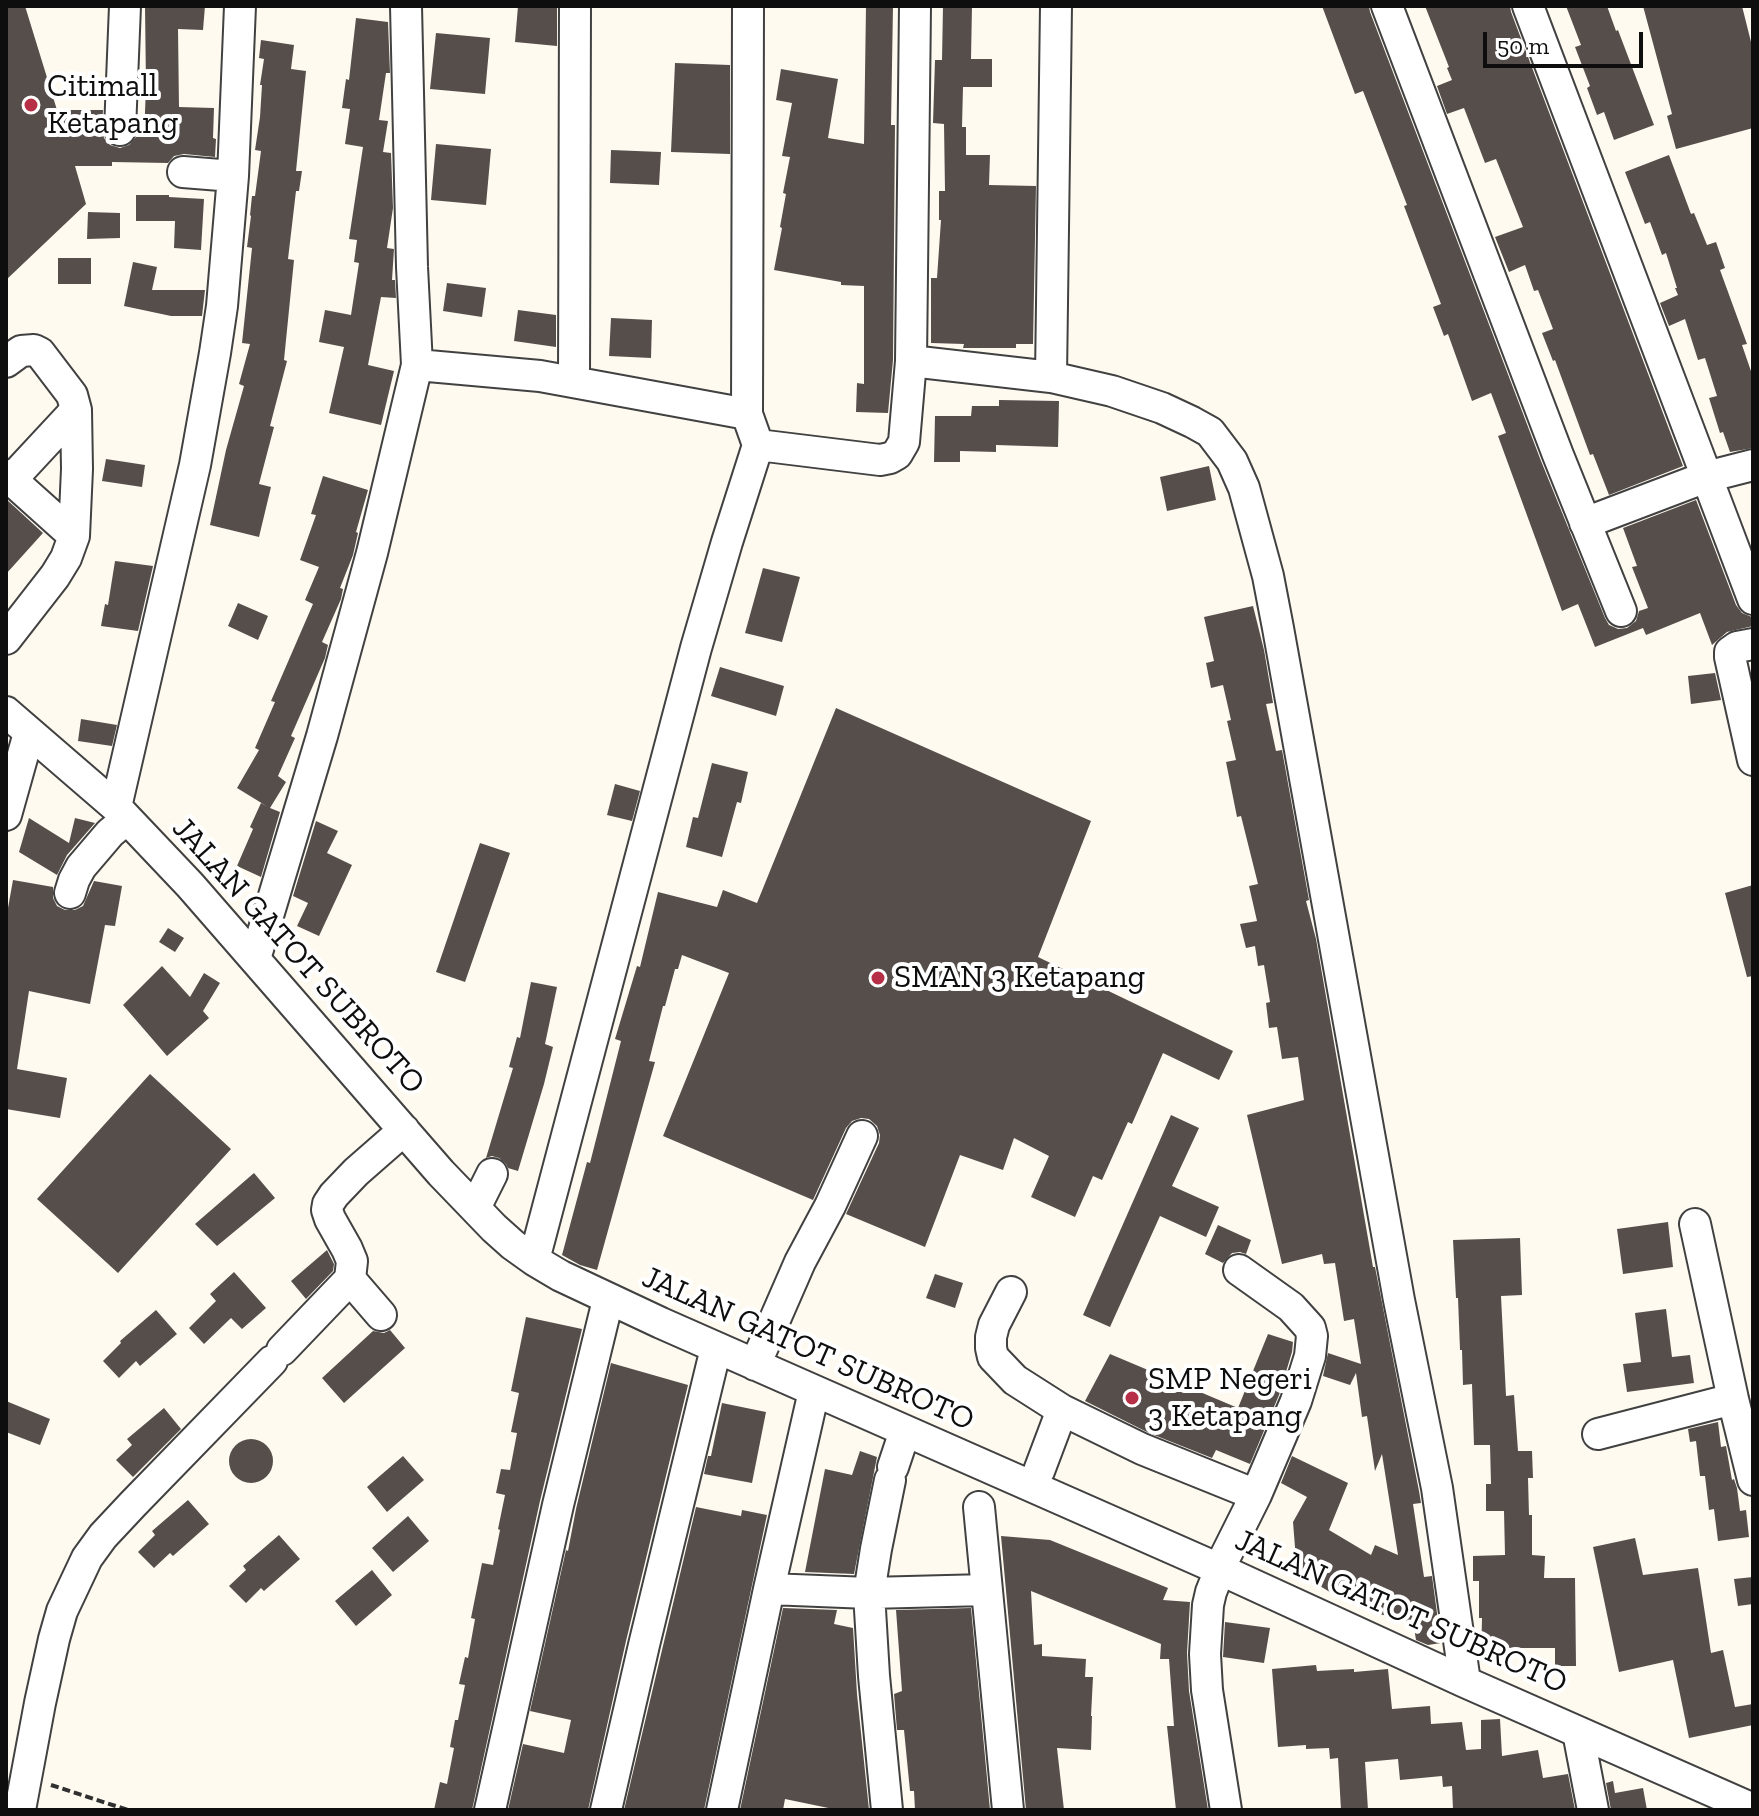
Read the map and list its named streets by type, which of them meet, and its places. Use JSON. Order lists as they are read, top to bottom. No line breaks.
{"streets":{"street":["JALAN GATOT SUBROTO"]},"places":["Citimall Ketapang","SMAN 3 Ketapang","SMP Negeri 3 Ketapang"],"scale_bar":"50 m"}
